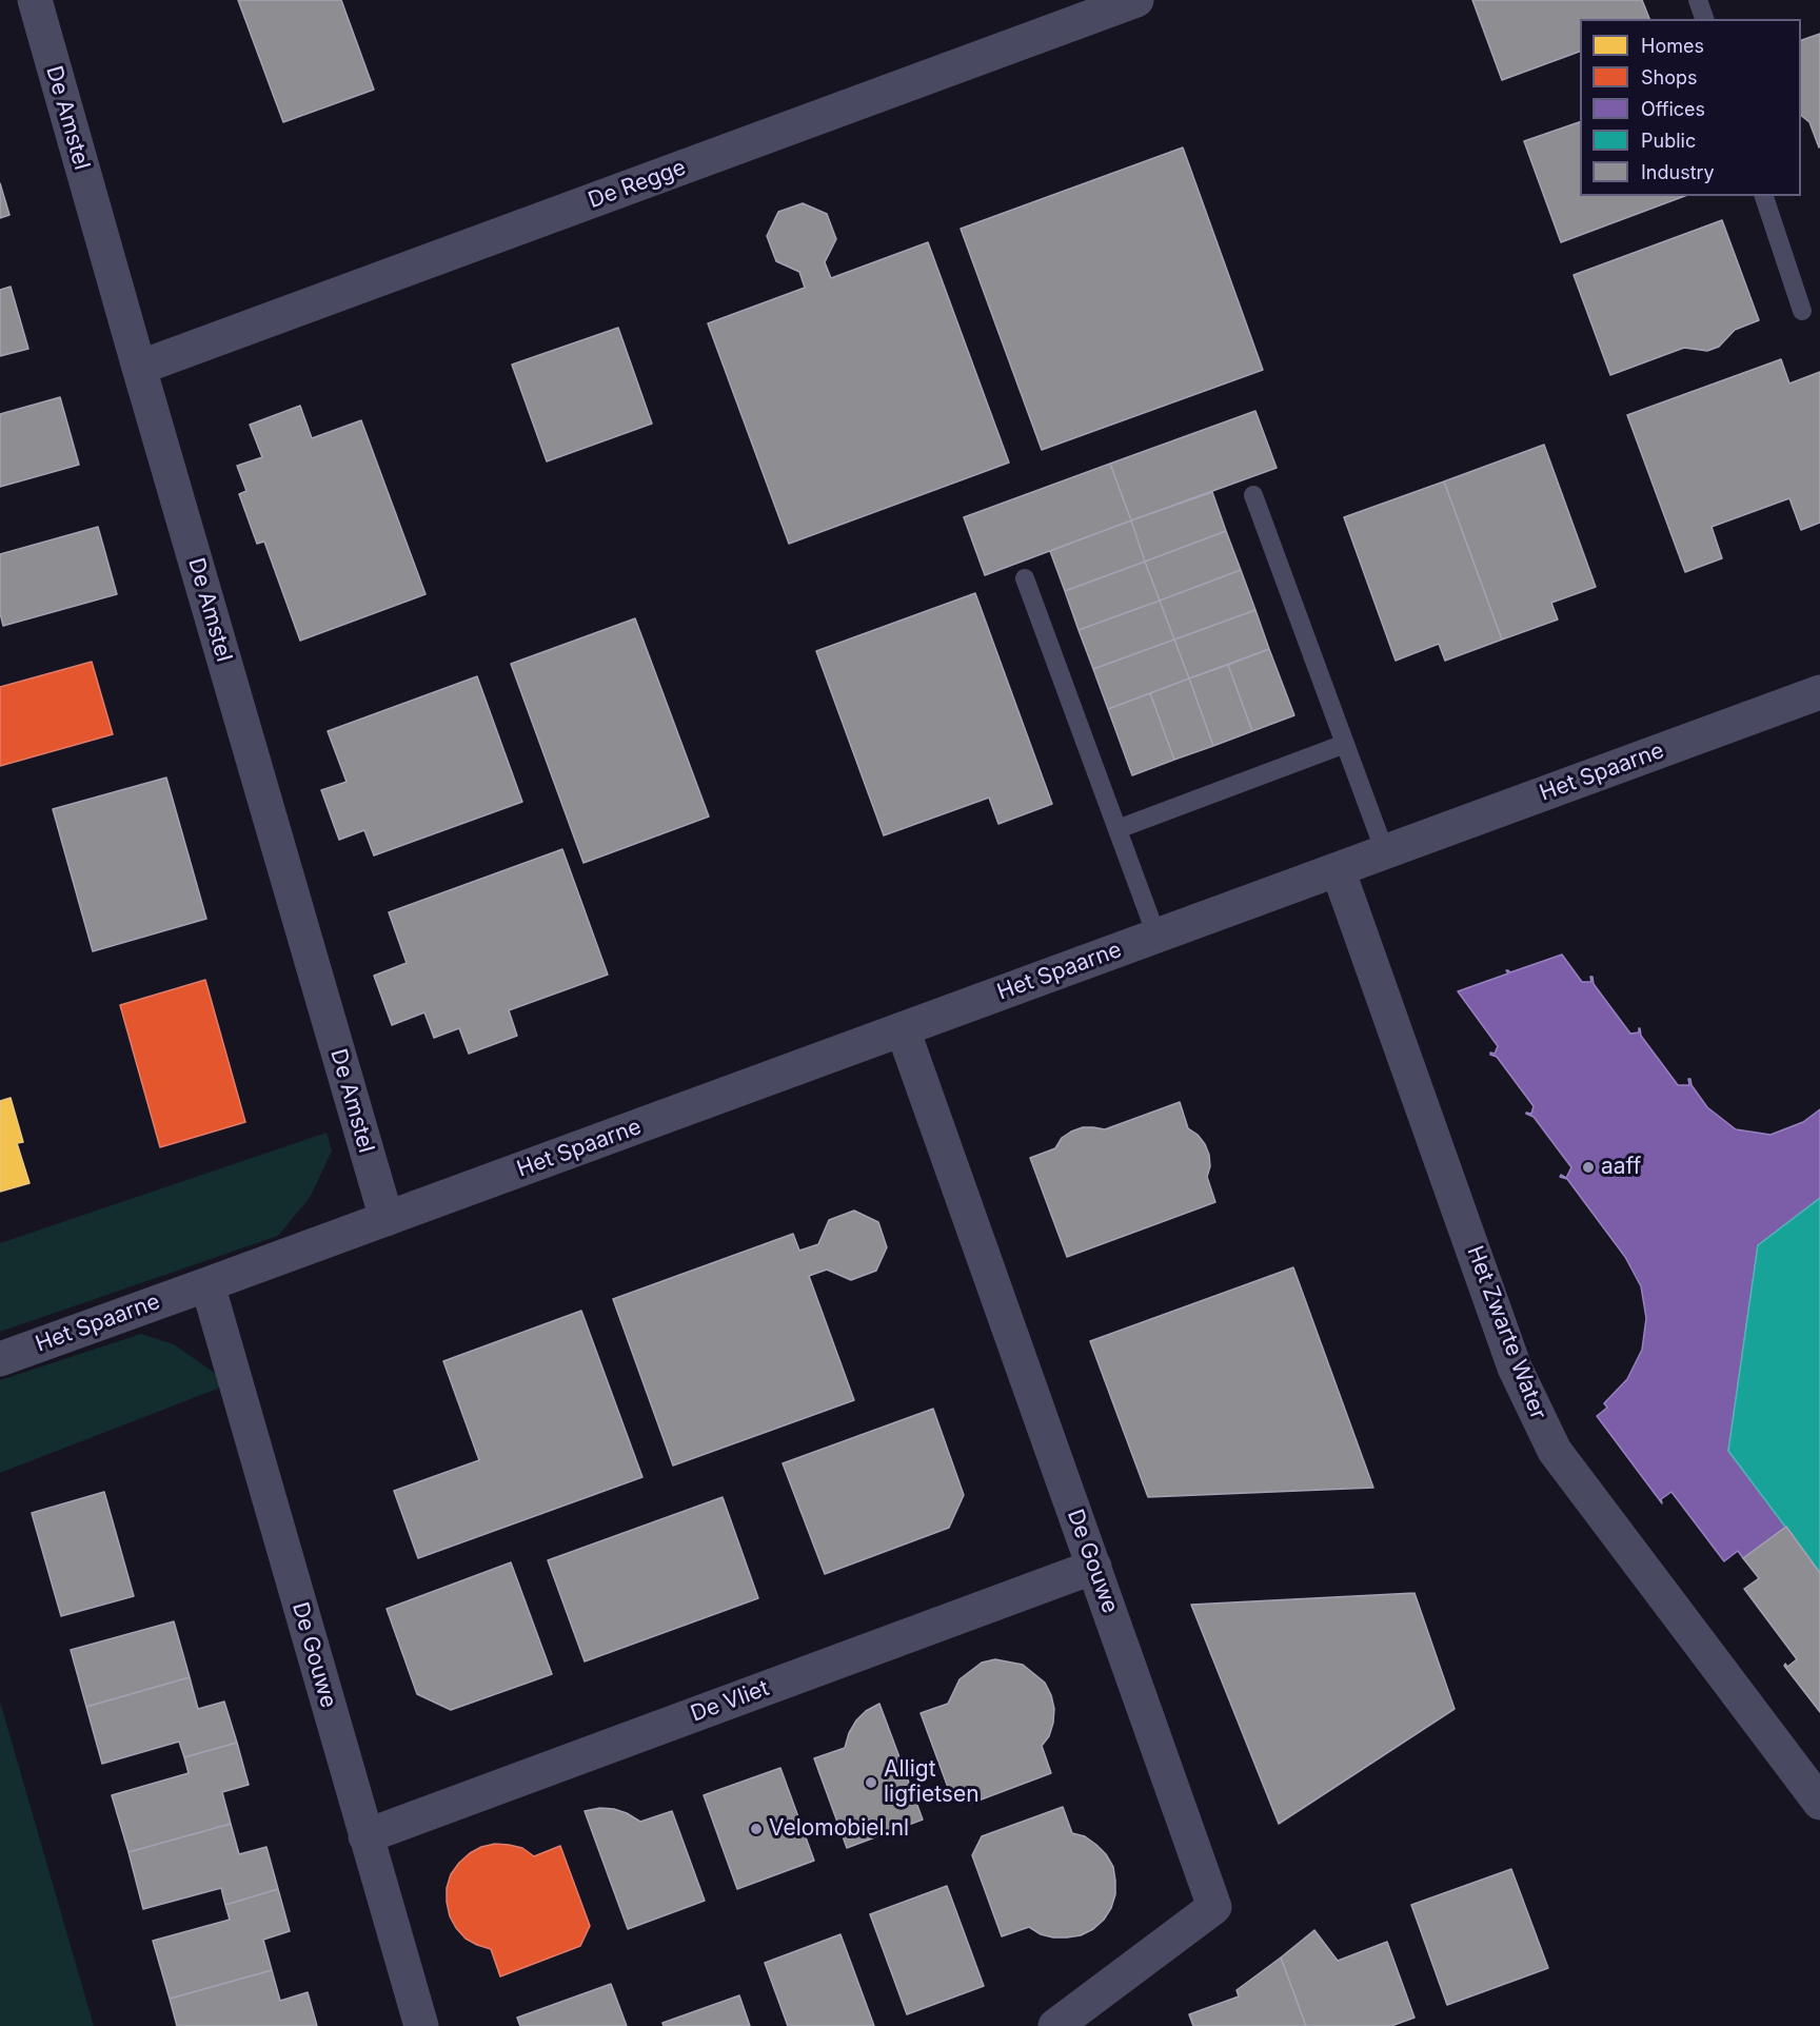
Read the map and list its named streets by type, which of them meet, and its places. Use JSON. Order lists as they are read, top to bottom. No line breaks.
{"streets":{"street":["De Amstel","De Regge","Het Spaarne","Het Zwarte Water","De Gouwe","De Vliet"]},"crossings":[["De Amstel","De Regge"],["De Amstel","Het Spaarne"],["Het Spaarne","Het Zwarte Water"],["Het Spaarne","De Gouwe"],["De Gouwe","De Vliet"]],"places":["aaff","Alligt ligfietsen","Velomobiel.nl"],"legend":["Homes","Shops","Offices","Public","Industry"]}
